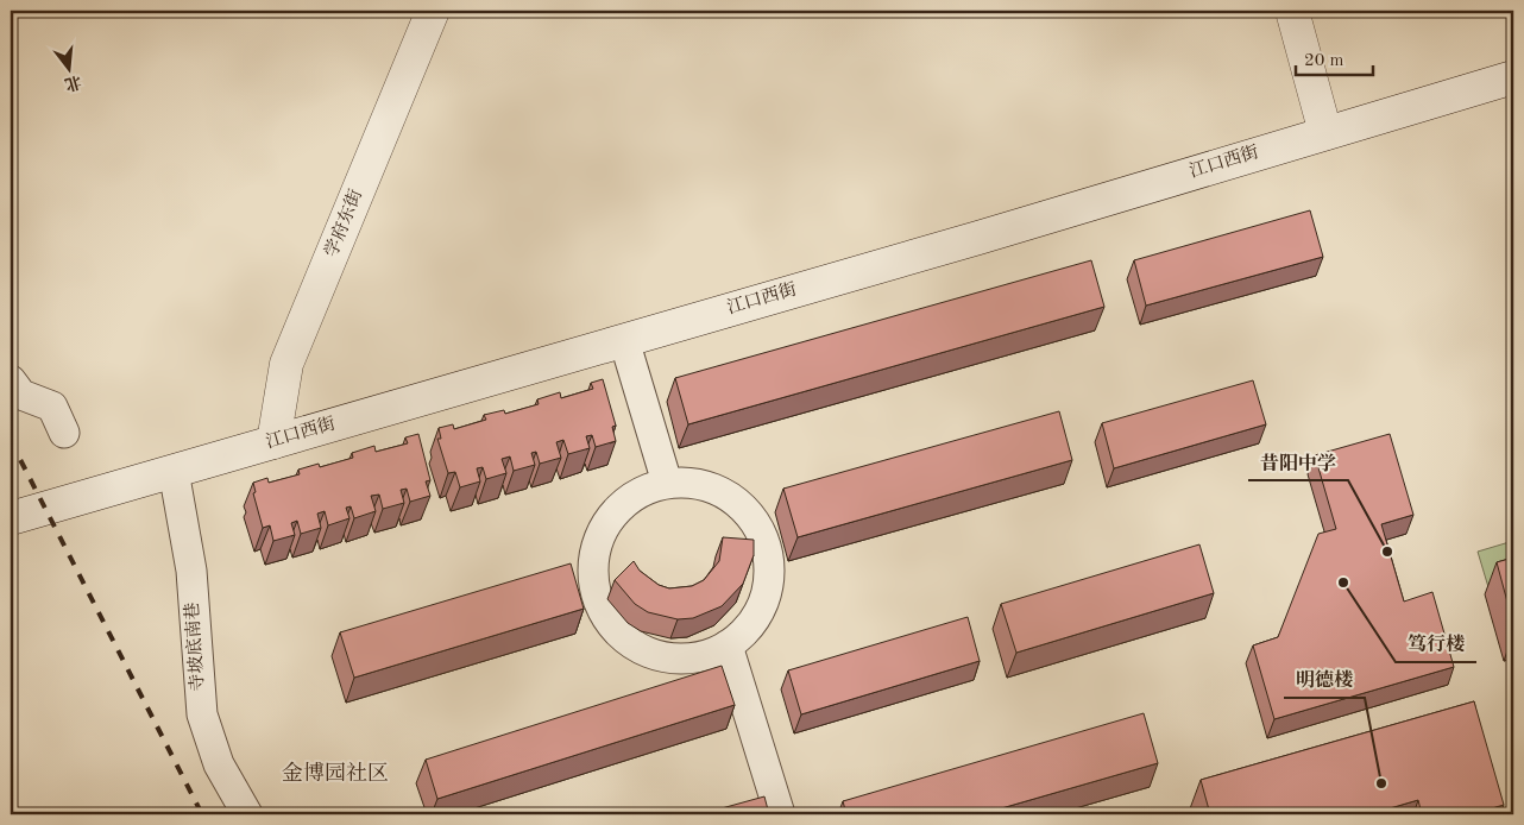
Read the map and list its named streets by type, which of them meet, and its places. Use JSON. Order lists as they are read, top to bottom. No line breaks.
{"streets":{"main road":["江口西街","学府东街"],"street":["寺坡底南巷"]},"crossings":[["江口西街","学府东街"],["江口西街","寺坡底南巷"]],"districts":["金博园社区"],"places":["昔阳中学","笃行楼","明德楼"],"scale_bar":"20 m","north":"bottom"}
